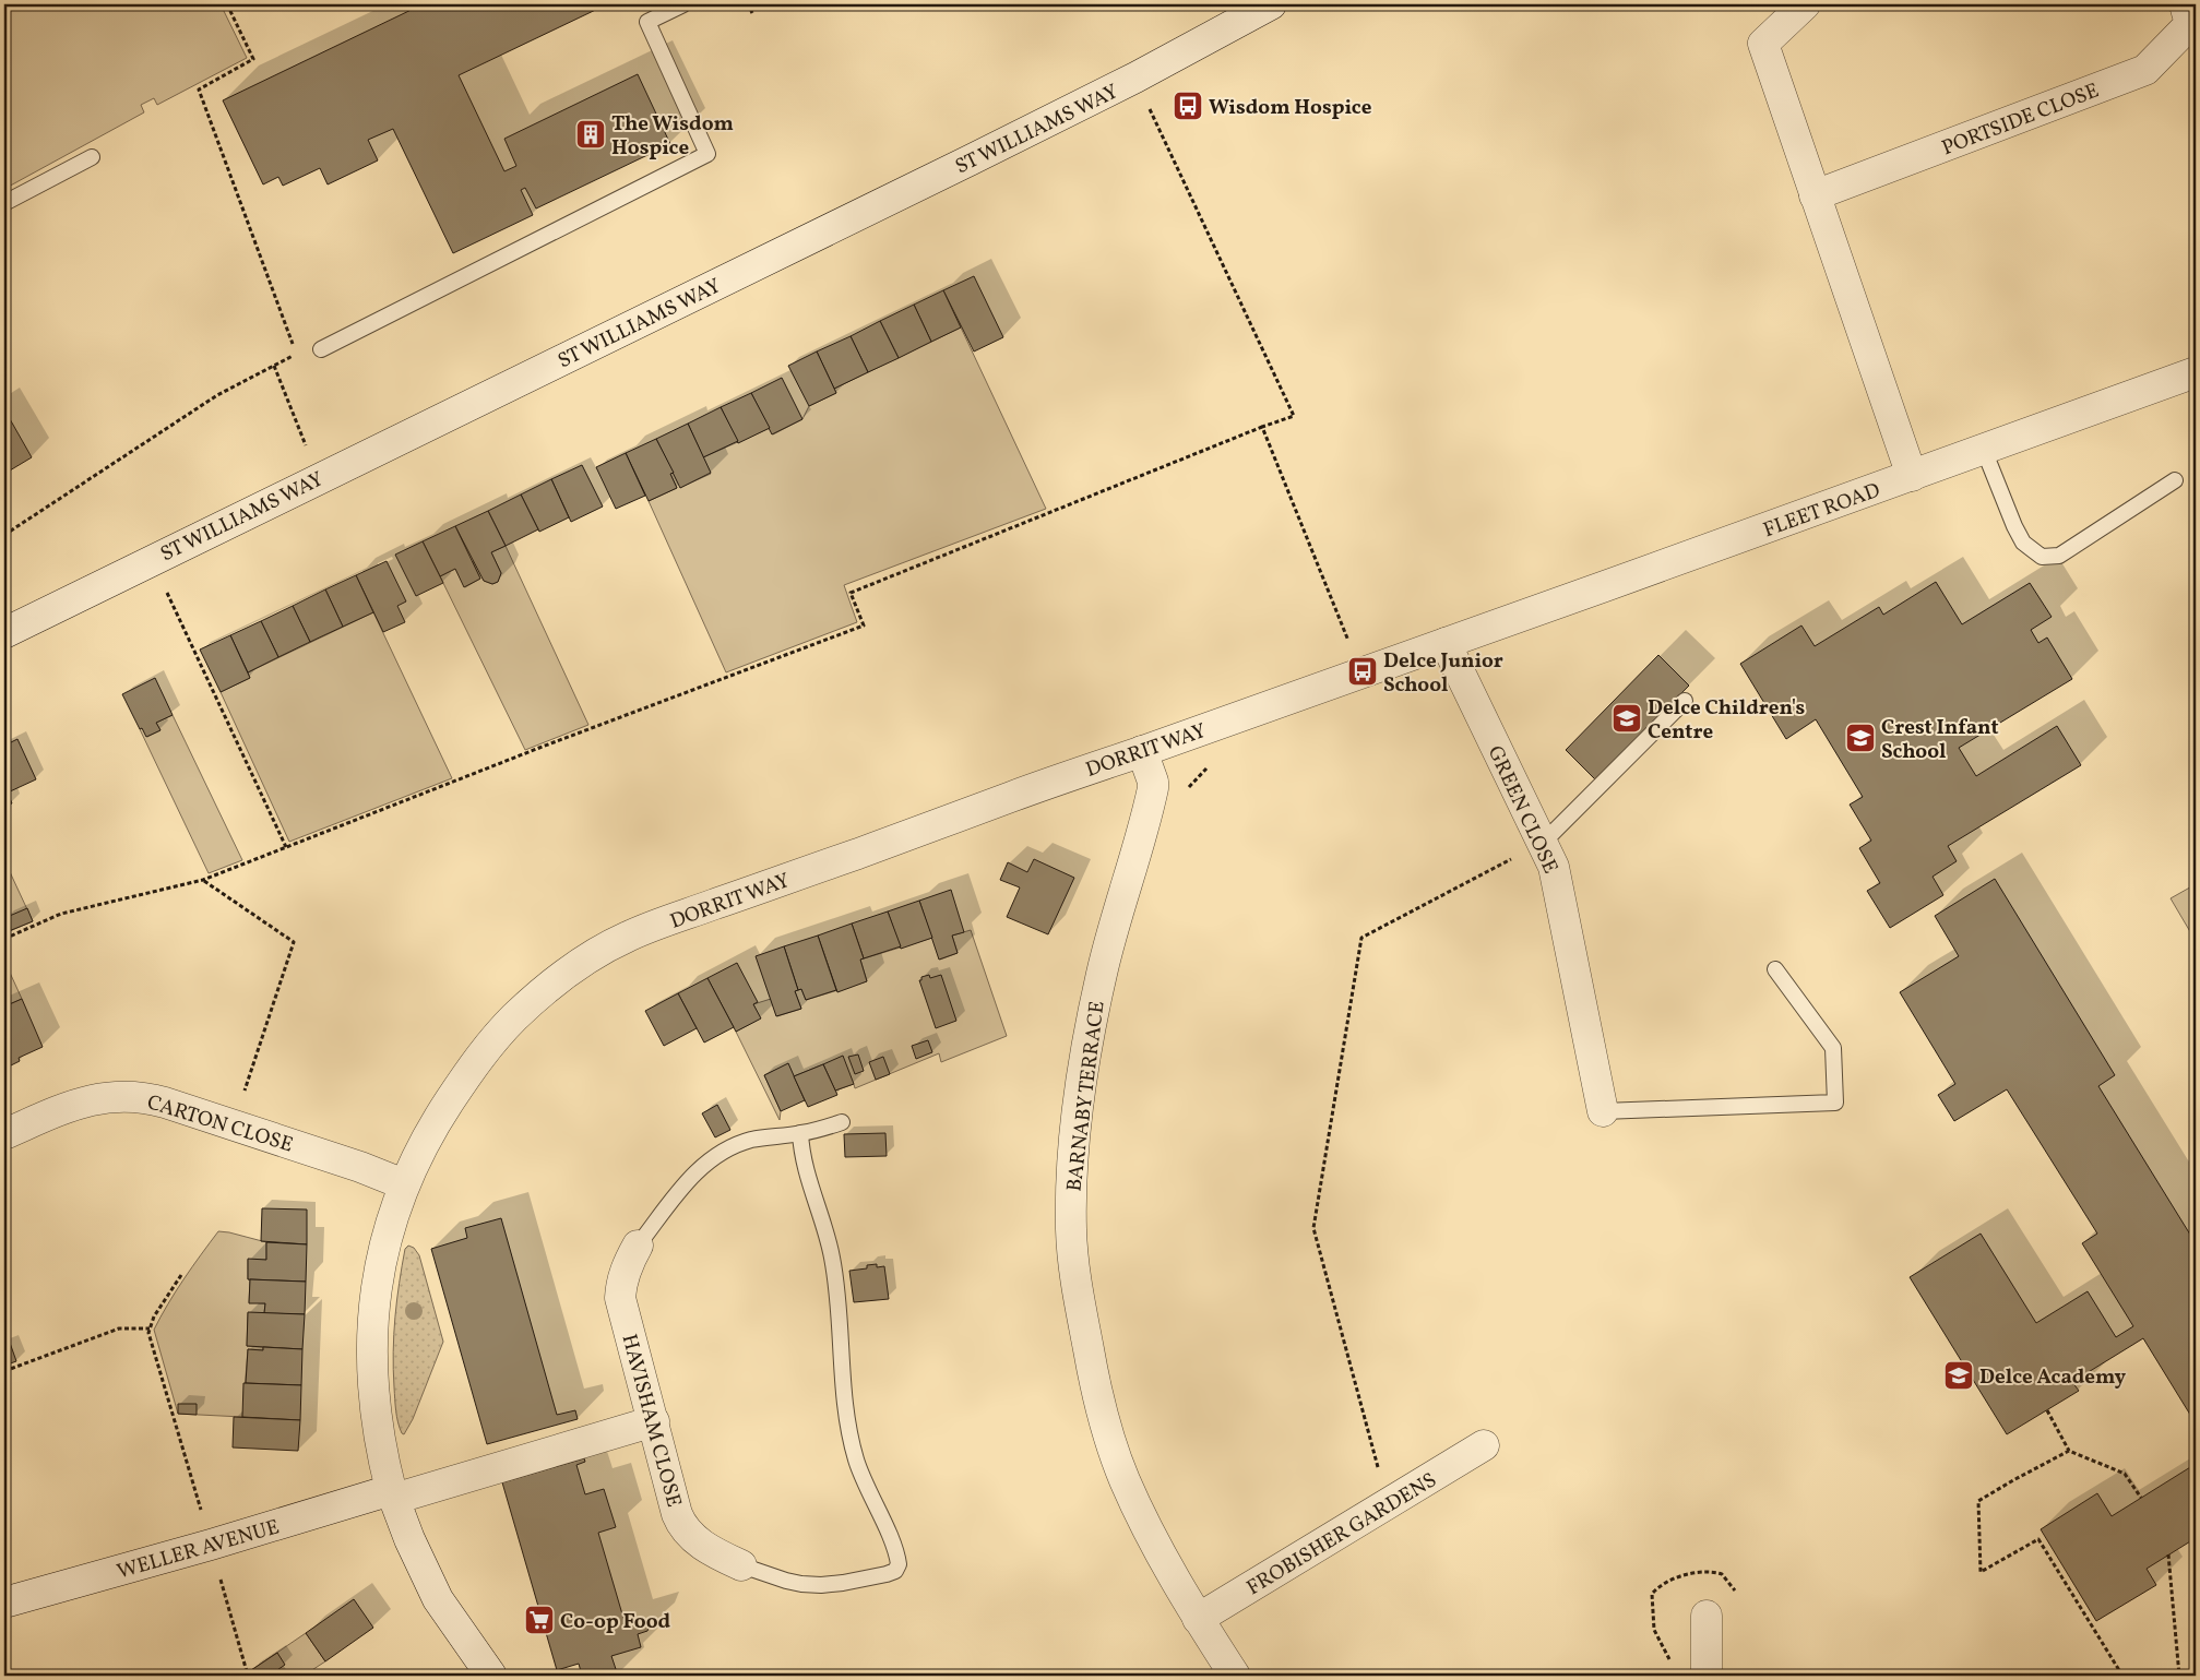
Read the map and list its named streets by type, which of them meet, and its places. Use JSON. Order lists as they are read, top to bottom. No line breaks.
{"streets":{"street":["PORTSIDE CLOSE","ST WILLIAMS WAY","FLEET ROAD","DORRIT WAY","GREEN CLOSE","BARNABY TERRACE","CARTON CLOSE","HAVISHAM CLOSE","FROBISHER GARDENS","WELLER AVENUE"]},"crossings":[["FLEET ROAD","DORRIT WAY"],["FLEET ROAD","GREEN CLOSE"],["DORRIT WAY","GREEN CLOSE"],["DORRIT WAY","BARNABY TERRACE"],["DORRIT WAY","CARTON CLOSE"],["DORRIT WAY","WELLER AVENUE"],["BARNABY TERRACE","FROBISHER GARDENS"],["HAVISHAM CLOSE","WELLER AVENUE"]],"places":{"bus stop":["Wisdom Hospice","Delce Junior School"],"building":["The Wisdom Hospice"],"school or university":["Delce Children's Centre","Crest Infant School","Delce Academy"],"supermarket":["Co-op Food"]}}
